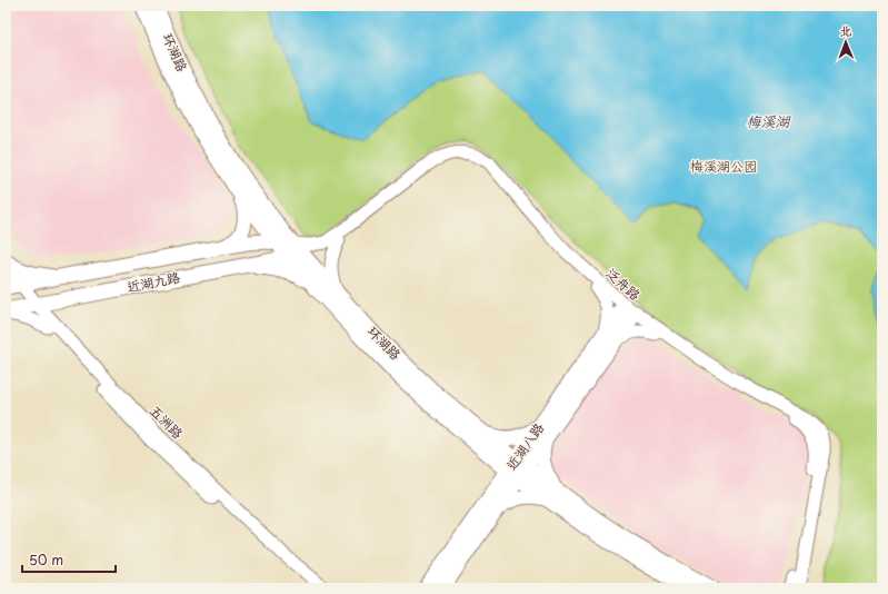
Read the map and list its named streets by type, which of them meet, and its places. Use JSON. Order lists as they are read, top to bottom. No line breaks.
{"streets":{"main road":["环湖路","近湖九路","近湖八路"],"street":["泛舟路","五洲路"]},"crossings":[["环湖路","近湖九路"],["环湖路","泛舟路"],["环湖路","近湖八路"],["近湖九路","泛舟路"],["近湖九路","五洲路"],["泛舟路","近湖八路"]],"water":["梅溪湖"],"parks":["梅溪湖公园"],"scale_bar":"50 m","north":"top"}
